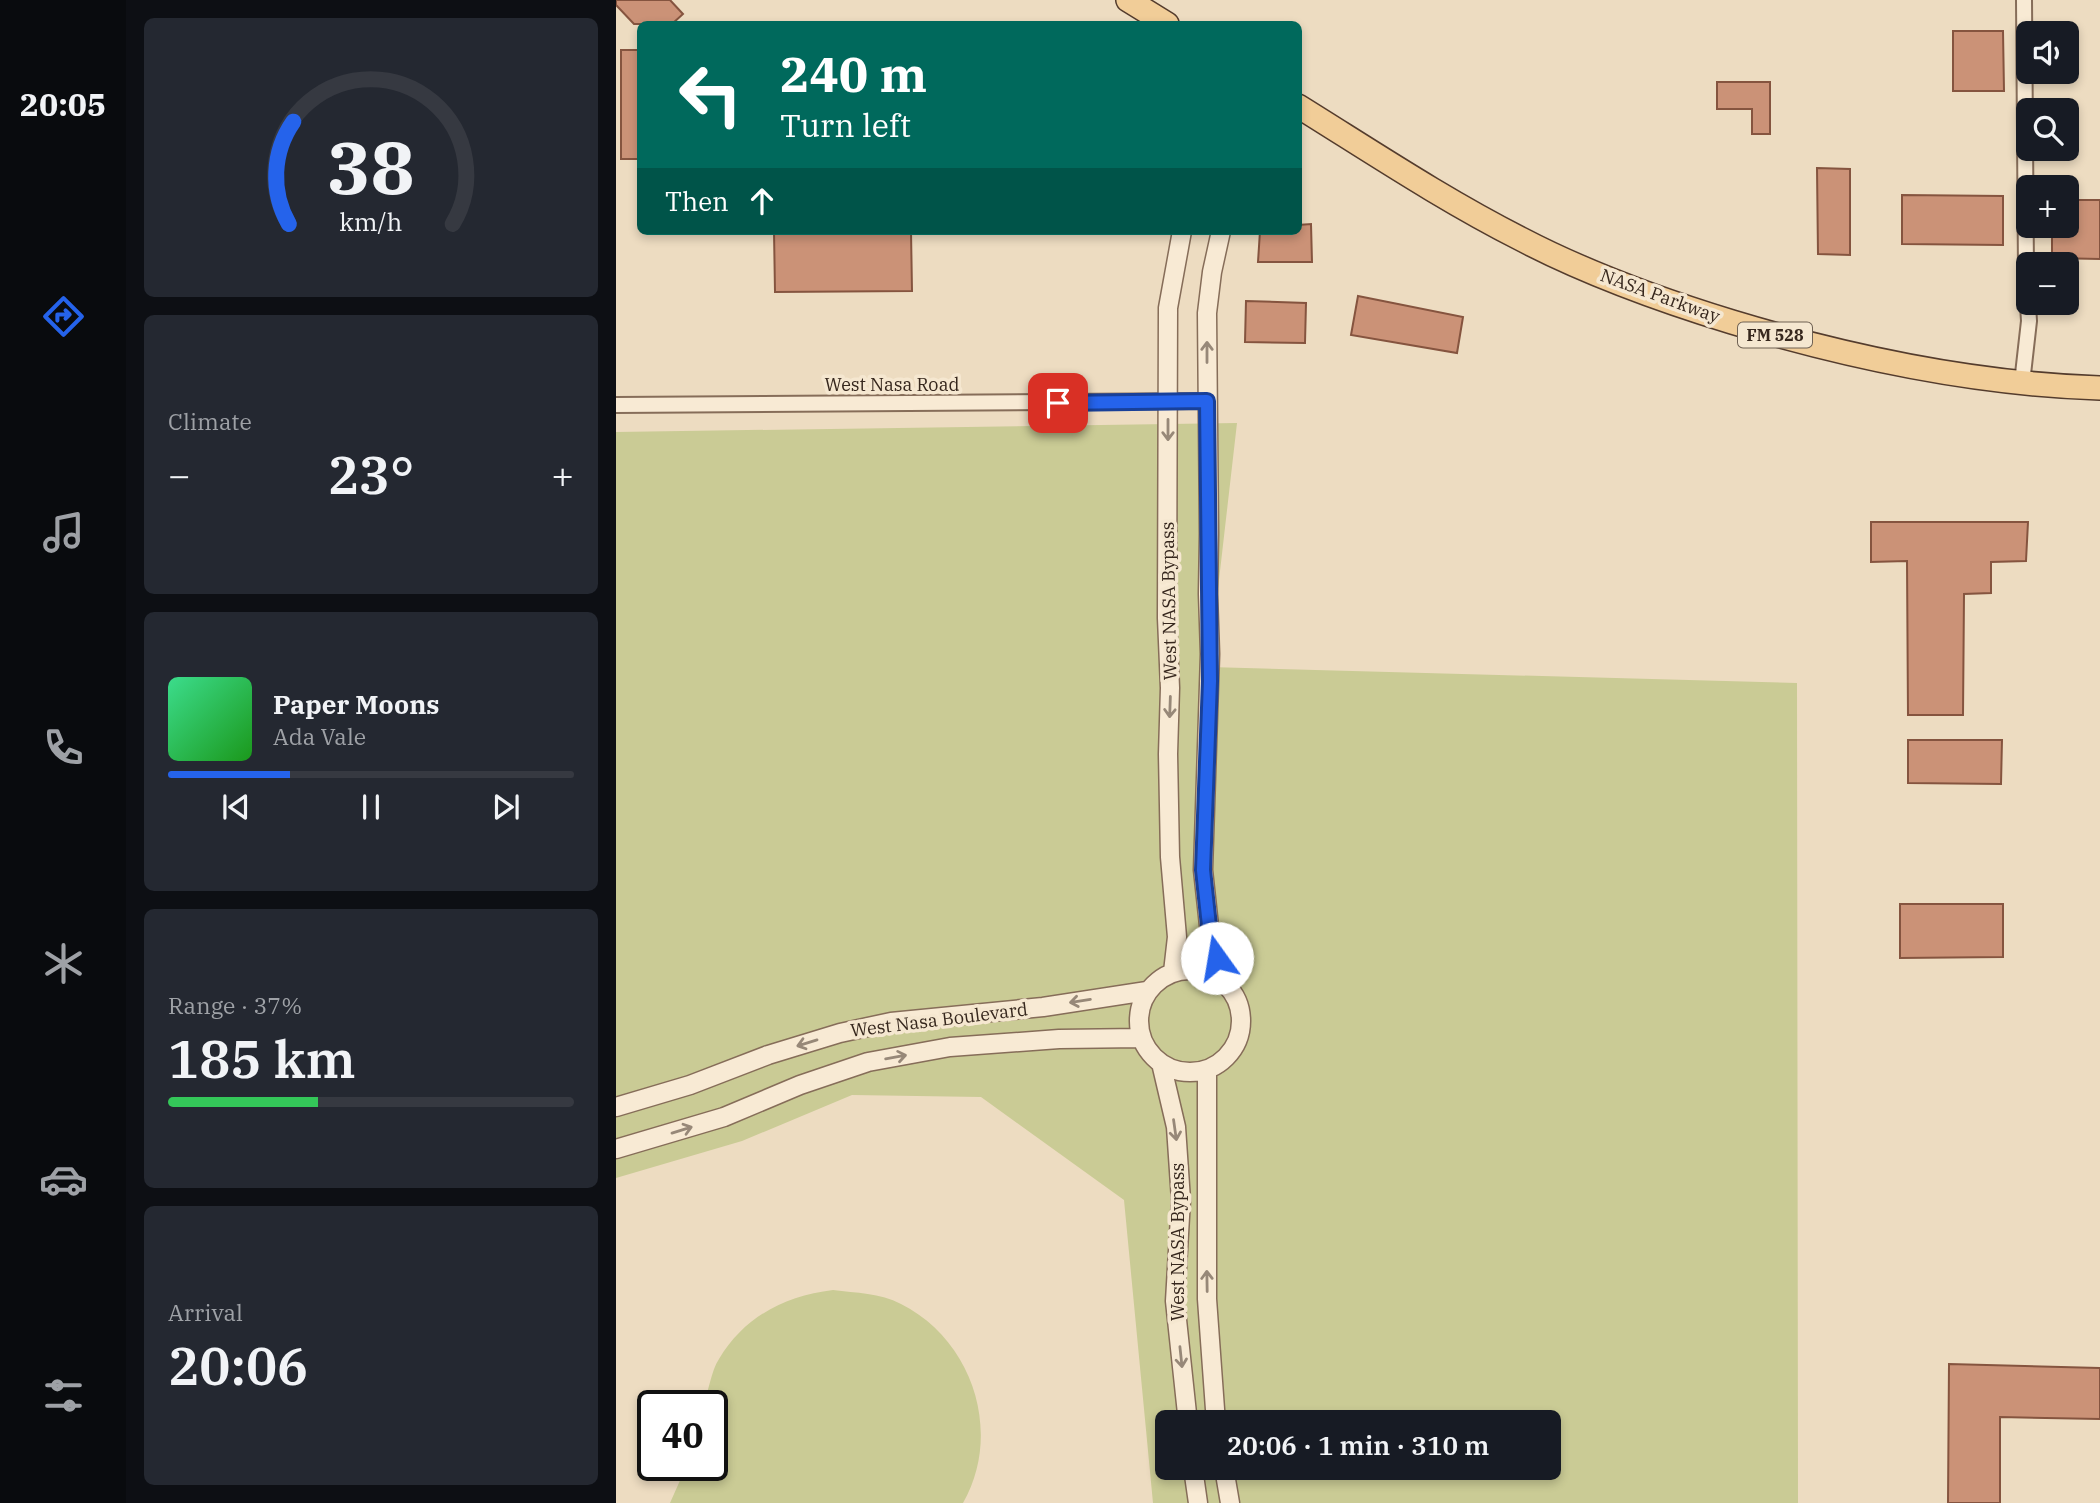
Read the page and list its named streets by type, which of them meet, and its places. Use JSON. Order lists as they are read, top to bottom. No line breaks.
{"streets":{"main road":["NASA Parkway","FM 528"],"street":["West Nasa Road","West NASA Bypass","West Nasa Boulevard"]},"crossings":[["West Nasa Road","West NASA Bypass"],["West NASA Bypass","West Nasa Boulevard"]],"page":{"tabs":"20:05","map_buttons":["+","−"],"turn":["240 m","Turn left"],"then":"Then","tile":["Climate",["Range · 37%","185 km"],["Arrival","20:06"]],"heat":["−","23°","+"],"song":["Paper Moons","Ada Vale"],"limit":"40","trip":"20:06 · 1 min · 310 m","gauge":["38","km/h"]}}
